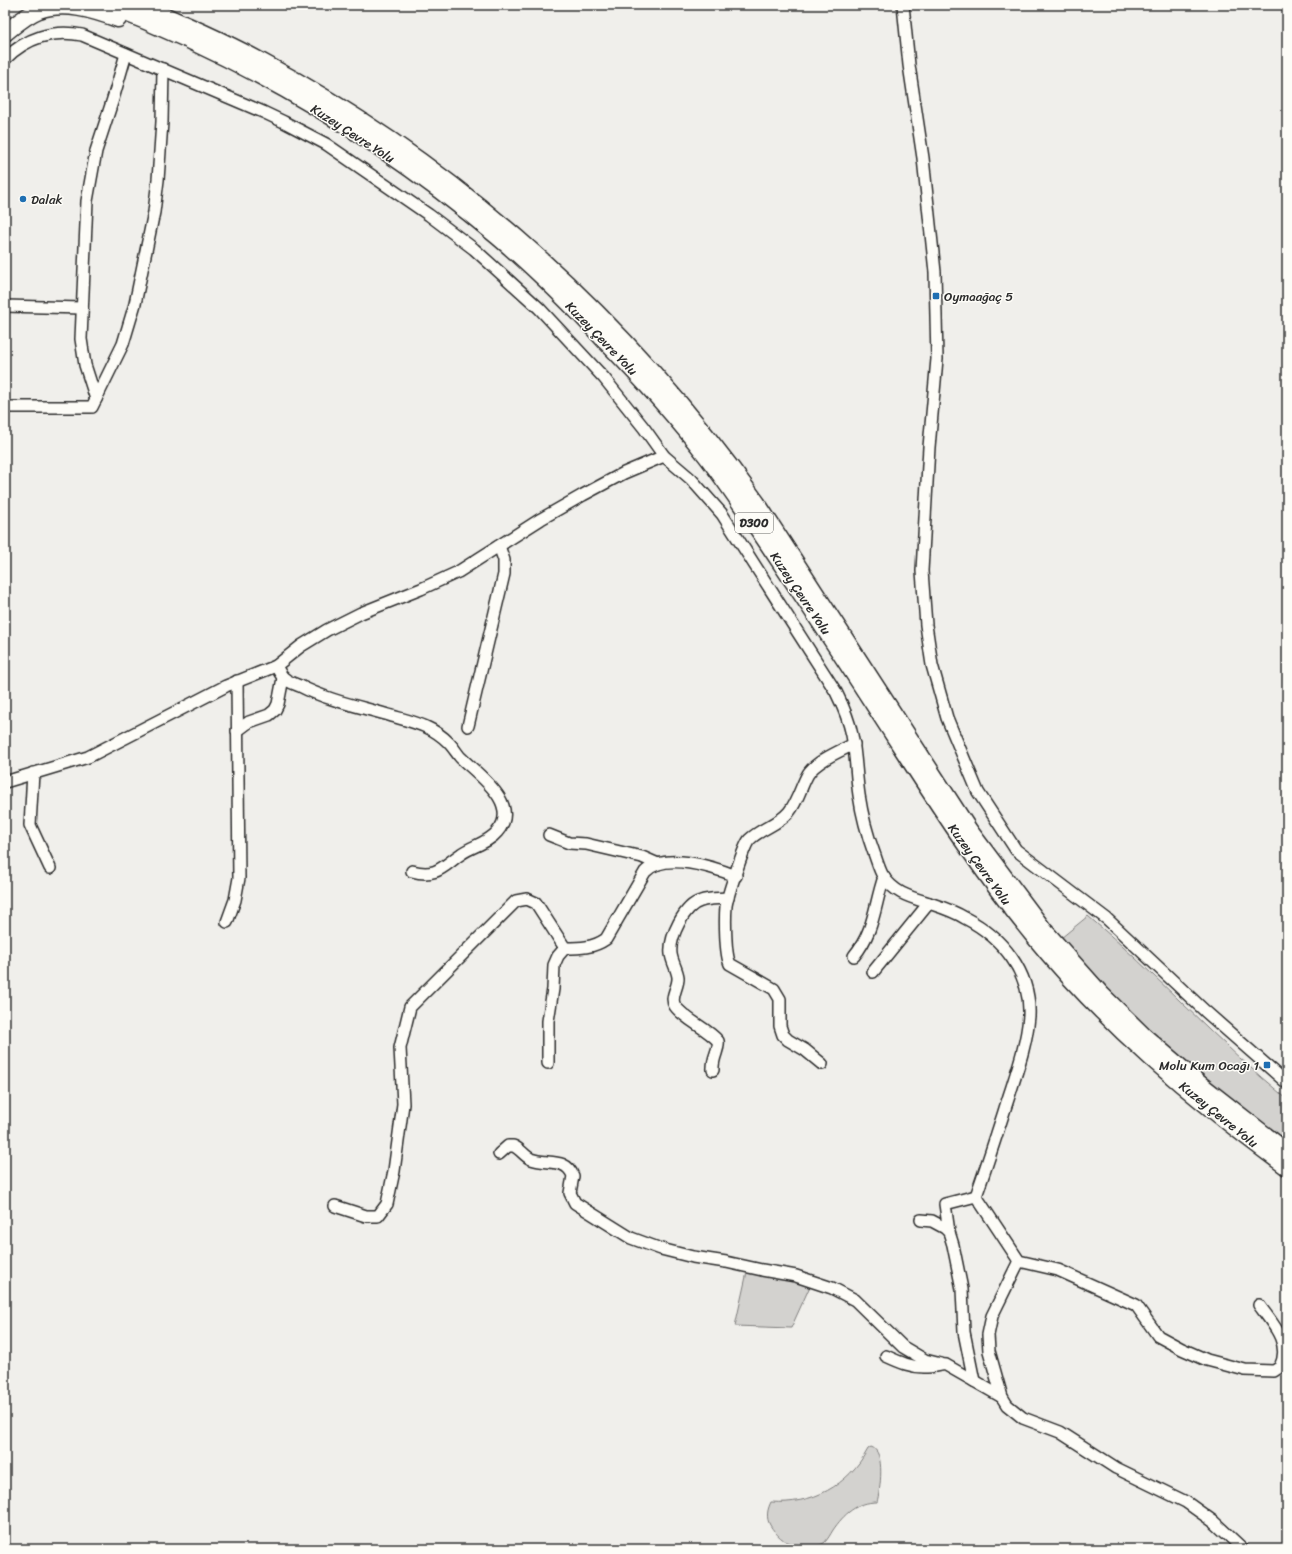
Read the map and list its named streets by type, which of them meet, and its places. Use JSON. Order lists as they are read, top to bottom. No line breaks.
{"streets":{"highway":["Kuzey Çevre Yolu","D300"]},"places":{"other":["Dalak"],"transit":["Oymaağaç 5","Molu Kum Ocağı 1"]}}
